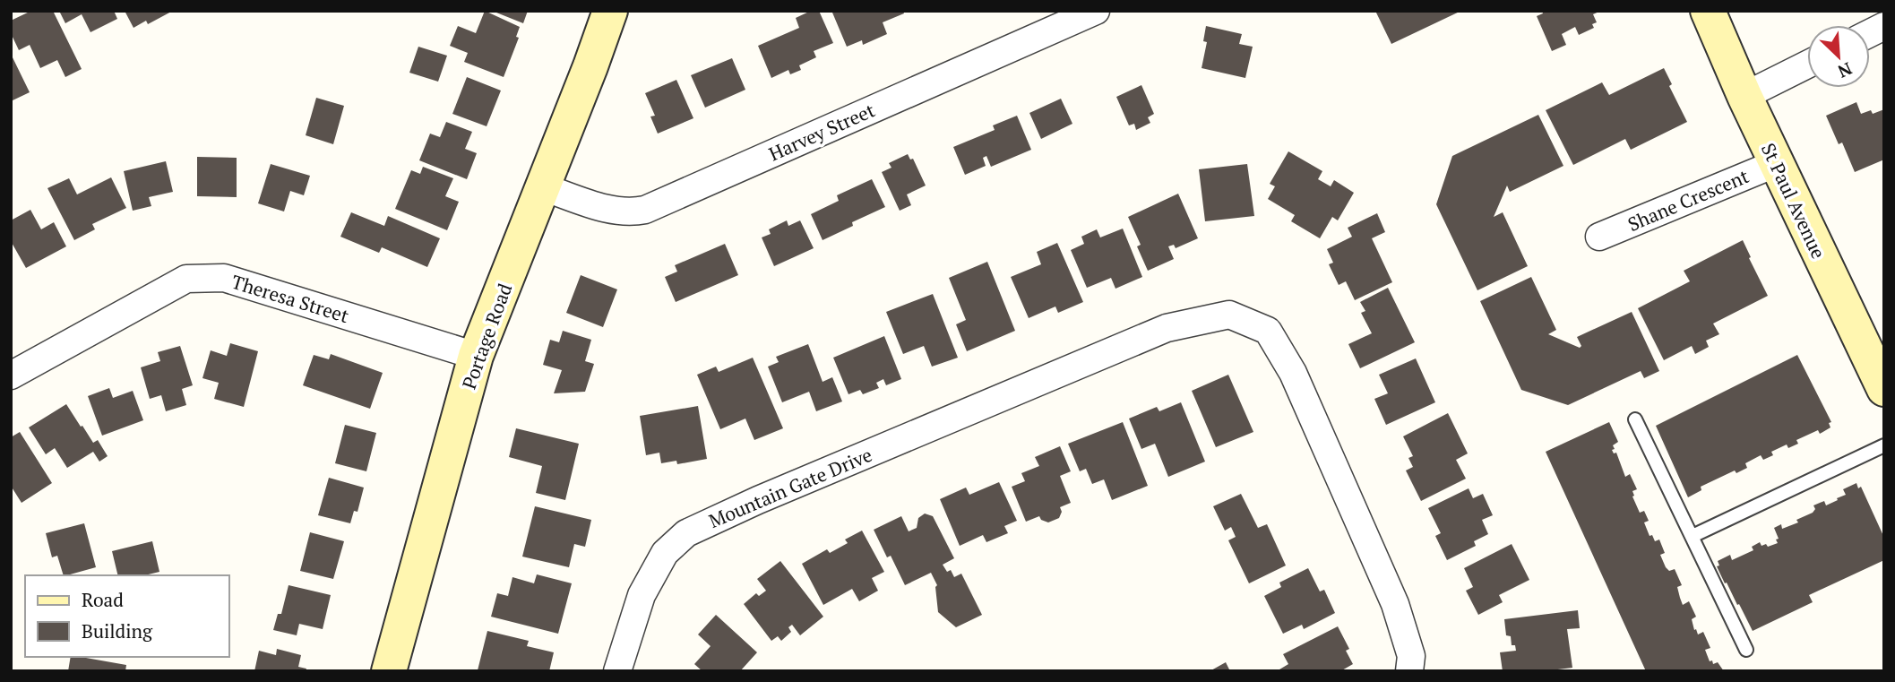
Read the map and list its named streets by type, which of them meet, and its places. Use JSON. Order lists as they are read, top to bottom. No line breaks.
{"streets":{"street":["Harvey Street","Shane Crescent","St Paul Avenue","Theresa Street","Portage Road","Mountain Gate Drive"]},"crossings":[["Harvey Street","Portage Road"],["Shane Crescent","St Paul Avenue"],["Theresa Street","Portage Road"]],"legend":["Road","Building"],"north":"bottom right"}
